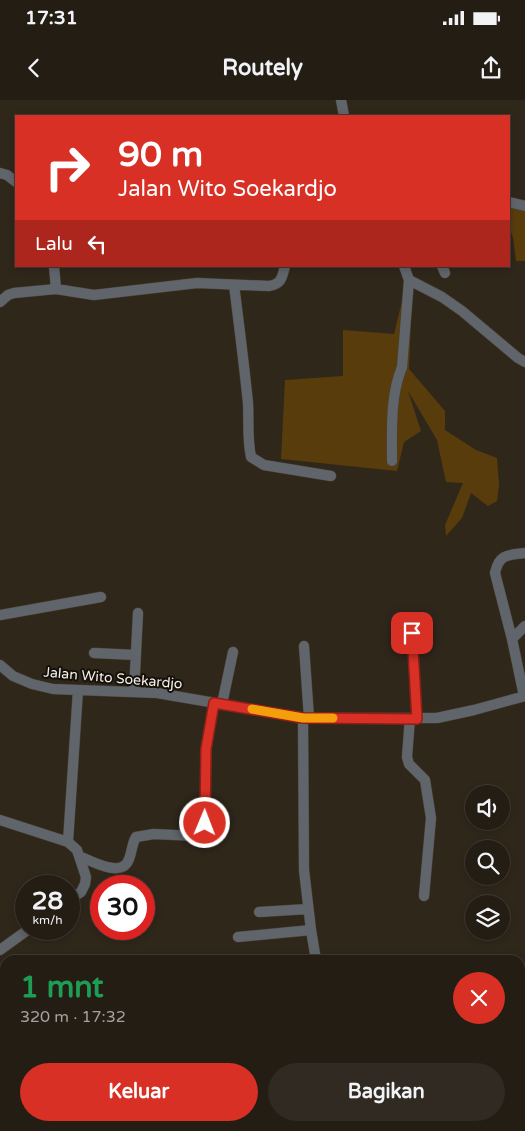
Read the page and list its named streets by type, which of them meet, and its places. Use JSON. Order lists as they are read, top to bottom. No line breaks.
{"streets":{"street":["Jalan Wito Soekardjo"]},"page":{"status":"17:31","header":"Routely","turn":["90 m","Jalan Wito Soekardjo"],"then":"Lalu","speed":"28 km/h","limit":"30","heading":["1 mnt","320 m · 17:32"],"buttons":["Keluar","Bagikan"]}}
